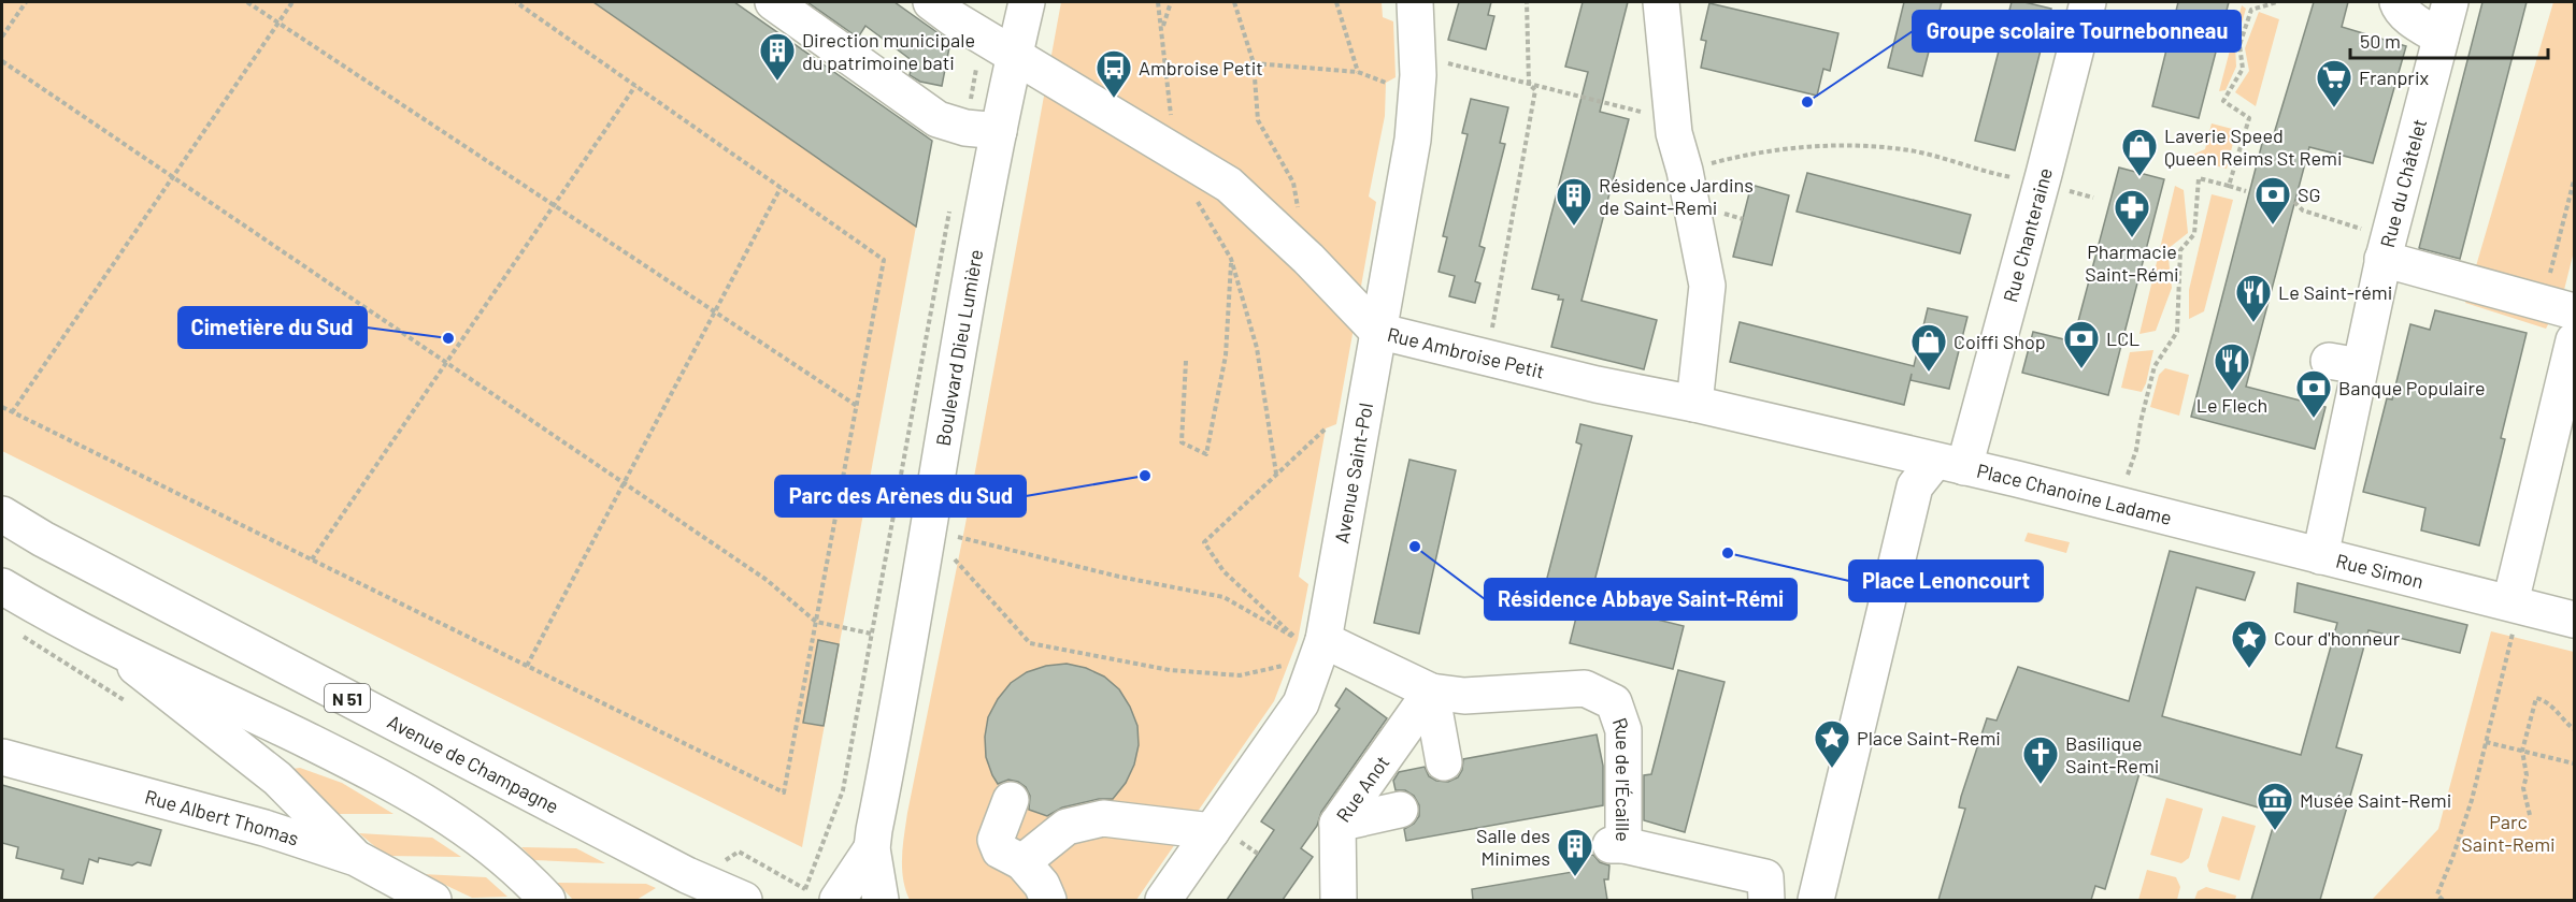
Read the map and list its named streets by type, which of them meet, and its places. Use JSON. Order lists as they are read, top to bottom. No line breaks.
{"streets":{"street":["Rue du Châtelet","Rue Chanteraine","Boulevard Dieu Lumière","Rue Ambroise Petit","Avenue Saint-Pol","Place Chanoine Ladame","Rue Simon","N 51","Avenue de Champagne","Rue de l'Écaille","Rue Anot","Rue Albert Thomas"]},"crossings":[["Rue du Châtelet","Rue Simon"],["Rue Chanteraine","Rue Ambroise Petit"],["Rue Chanteraine","Place Chanoine Ladame"],["Boulevard Dieu Lumière","Rue Ambroise Petit"],["Rue Ambroise Petit","Avenue Saint-Pol"],["Rue Ambroise Petit","Place Chanoine Ladame"],["Avenue Saint-Pol","Rue de l'Écaille"],["Place Chanoine Ladame","Rue Simon"],["Rue de l'Écaille","Rue Anot"]],"parks":["Parc Saint-Remi"],"places":{"building":["Direction municipale du patrimoine bati","Résidence Jardins de Saint-Remi","Salle des Minimes"],"bus stop":["Ambroise Petit"],"other":["Groupe scolaire Tournebonneau","Cimetière du Sud","Parc des Arènes du Sud","Résidence Abbaye Saint-Rémi","Place Lenoncourt"],"supermarket":["Franprix"],"shop":["Laverie Speed Queen Reims St Remi","Coiffi Shop"],"bank":["SG","LCL","Banque Populaire"],"pharmacy":["Pharmacie Saint-Rémi"],"restaurant":["Le Saint-rémi","Le Flech"],"place":["Cour d'honneur","Place Saint-Remi"],"church":["Basilique Saint-Remi"],"museum":["Musée Saint-Remi"]},"scale_bar":"50 m"}
